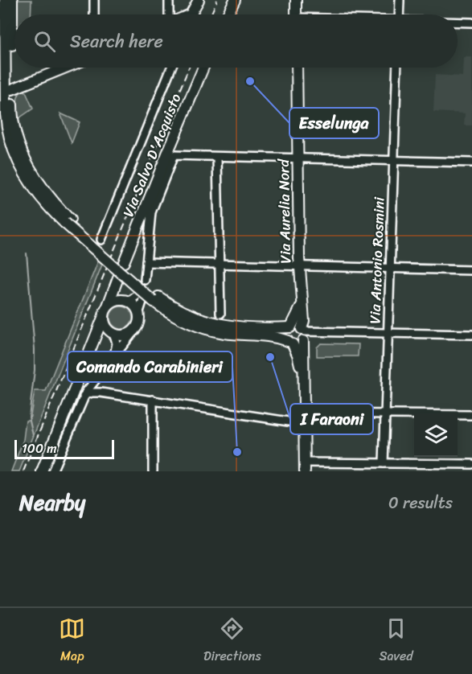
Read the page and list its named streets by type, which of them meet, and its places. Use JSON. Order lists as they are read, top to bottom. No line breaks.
{"streets":{"street":["Via Salvo D'Acquisto","Via Aurelia Nord","Via Antonio Rosmini"]},"places":["Esselunga","I Faraoni","Comando Carabinieri"],"scale_bar":"100 m","page":{"search":"Search here","scale":"100 m","heading":["Nearby","0 results"],"nav":["Map","Directions","Saved"]}}
